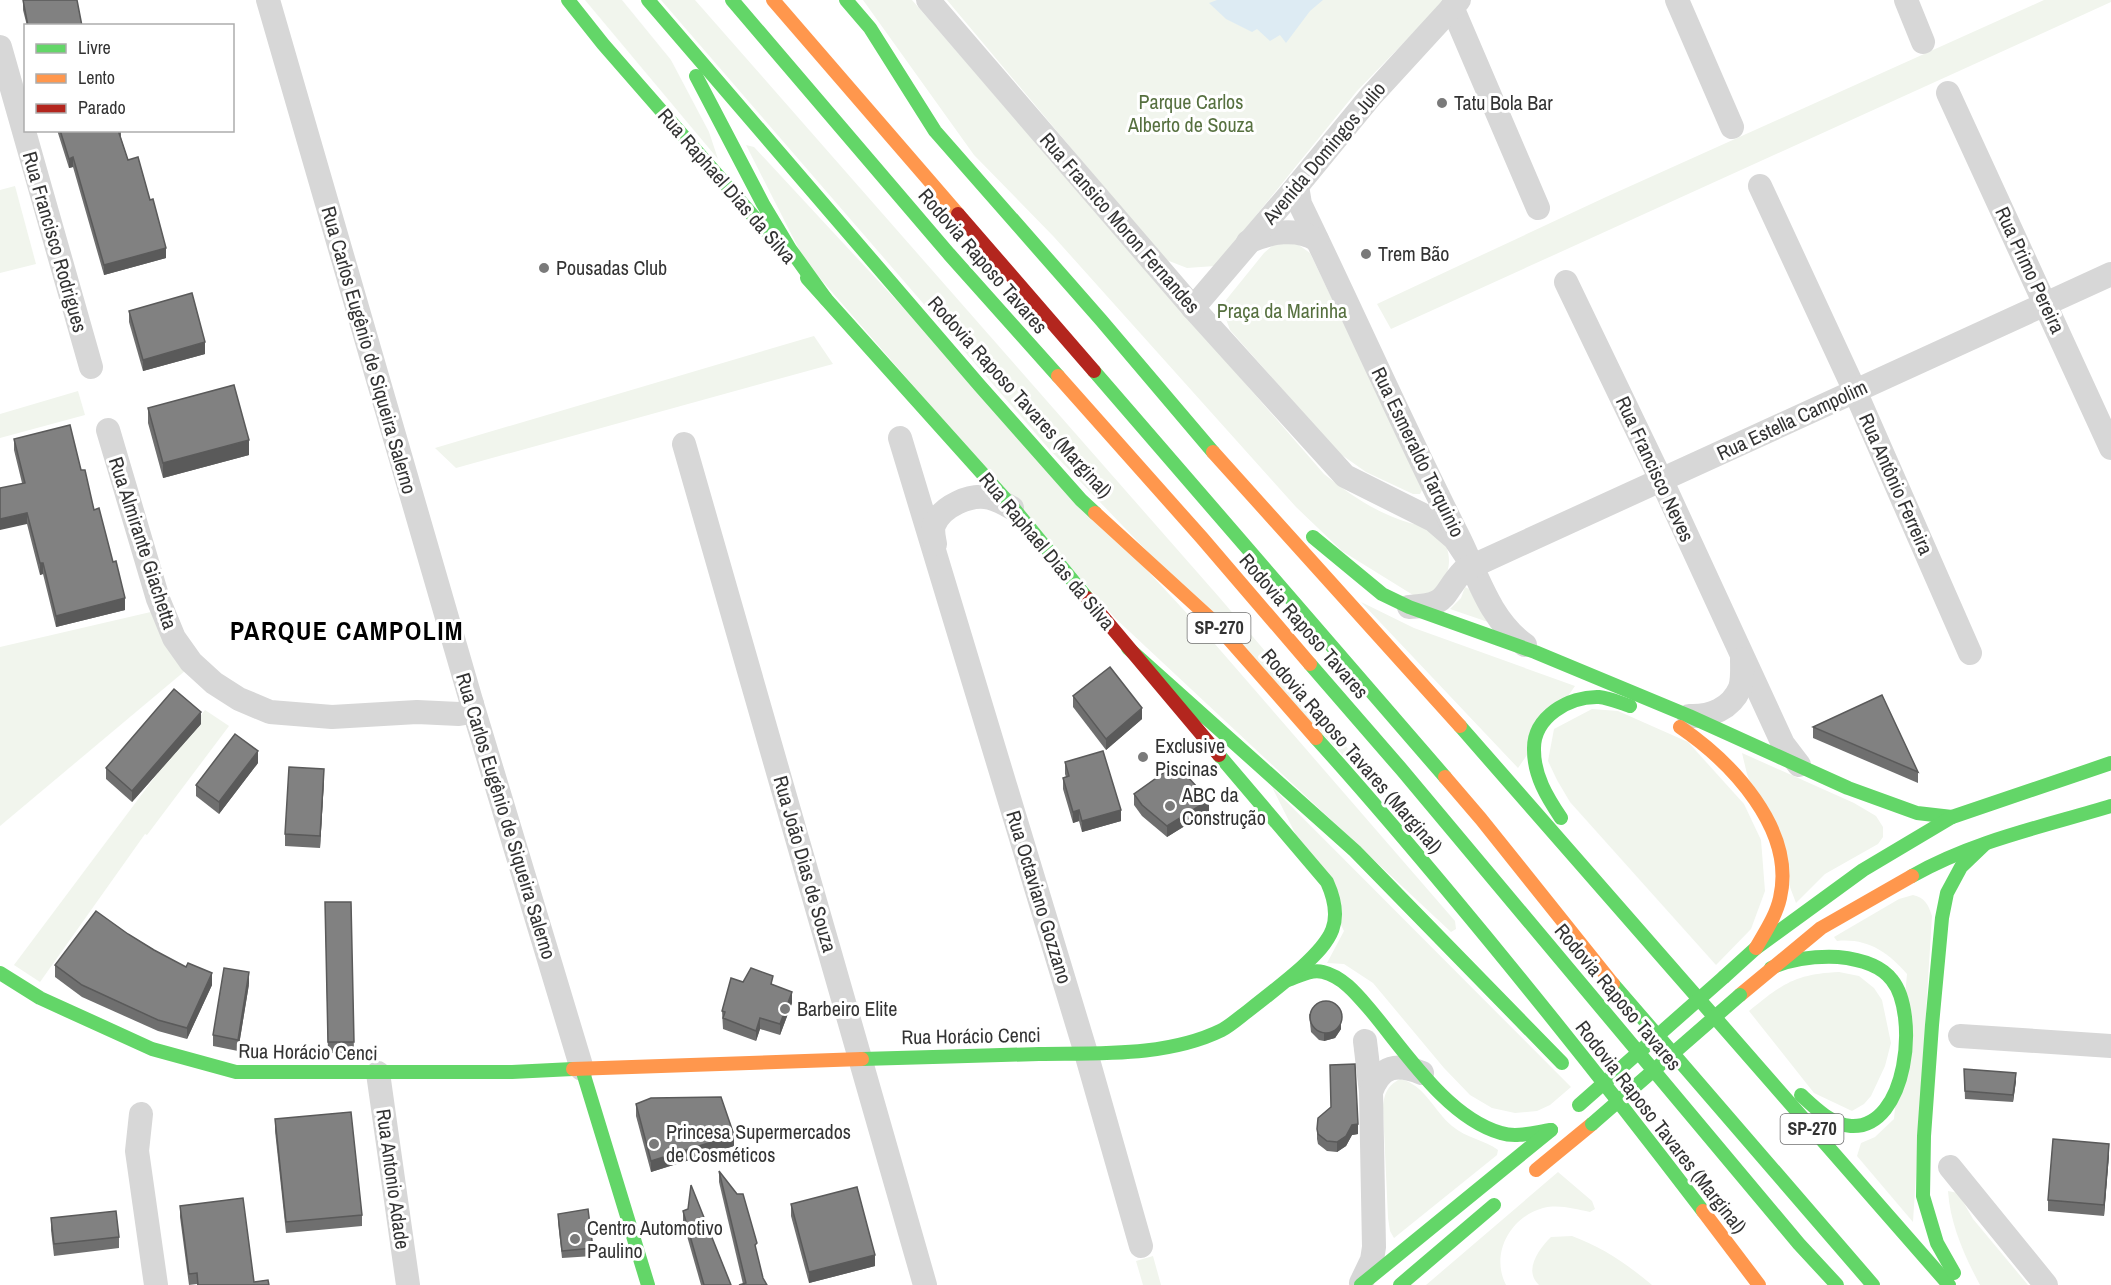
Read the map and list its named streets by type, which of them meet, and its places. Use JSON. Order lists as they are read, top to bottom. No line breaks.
{"streets":{"main road":["Rua Raphael Dias da Silva","Rodovia Raposo Tavares","Rua Carlos Eugênio de Siqueira Salerno","Rodovia Raposo Tavares (Marginal)","SP-270","Rua Horácio Cenci"],"street":["Avenida Domingos Julio","Rua Fransico Moron Fernandes","Rua Francisco Rodrigues","Rua Primo Pereira","Rua Estella Campolim","Rua Esmeraldo Tarquinio","Rua Francisco Neves","Rua Antônio Ferreira","Rua Almirante Giachetta","Rua João Dias de Souza","Rua Octaviano Gozzano","Rua Antonio Adade"]},"crossings":[["Avenida Domingos Julio","Rua Fransico Moron Fernandes"],["Avenida Domingos Julio","Rua Esmeraldo Tarquinio"],["Rua Raphael Dias da Silva","Rua Octaviano Gozzano"],["Rua Raphael Dias da Silva","Rua Horácio Cenci"],["Rua Fransico Moron Fernandes","Rua Estella Campolim"],["Rua Fransico Moron Fernandes","Rua Esmeraldo Tarquinio"],["Rua Primo Pereira","Rua Estella Campolim"],["Rua Carlos Eugênio de Siqueira Salerno","Rua Almirante Giachetta"],["Rua Carlos Eugênio de Siqueira Salerno","Rua Horácio Cenci"],["Rua Estella Campolim","Rua Esmeraldo Tarquinio"],["Rua Estella Campolim","Rua Francisco Neves"],["Rua Estella Campolim","Rua Antônio Ferreira"],["Rua João Dias de Souza","Rua Horácio Cenci"],["Rua Octaviano Gozzano","Rua Horácio Cenci"],["Rua Horácio Cenci","Rua Antonio Adade"]],"districts":["PARQUE CAMPOLIM"],"parks":["Parque Carlos Alberto de Souza","Praça da Marinha"],"places":["Tatu Bola Bar","Trem Bão","Pousadas Club","Exclusive Piscinas","ABC da Construção","Barbeiro Elite","Princesa Supermercados de Cosméticos","Centro Automotivo Paulino"],"legend":["Livre","Lento","Parado"]}
